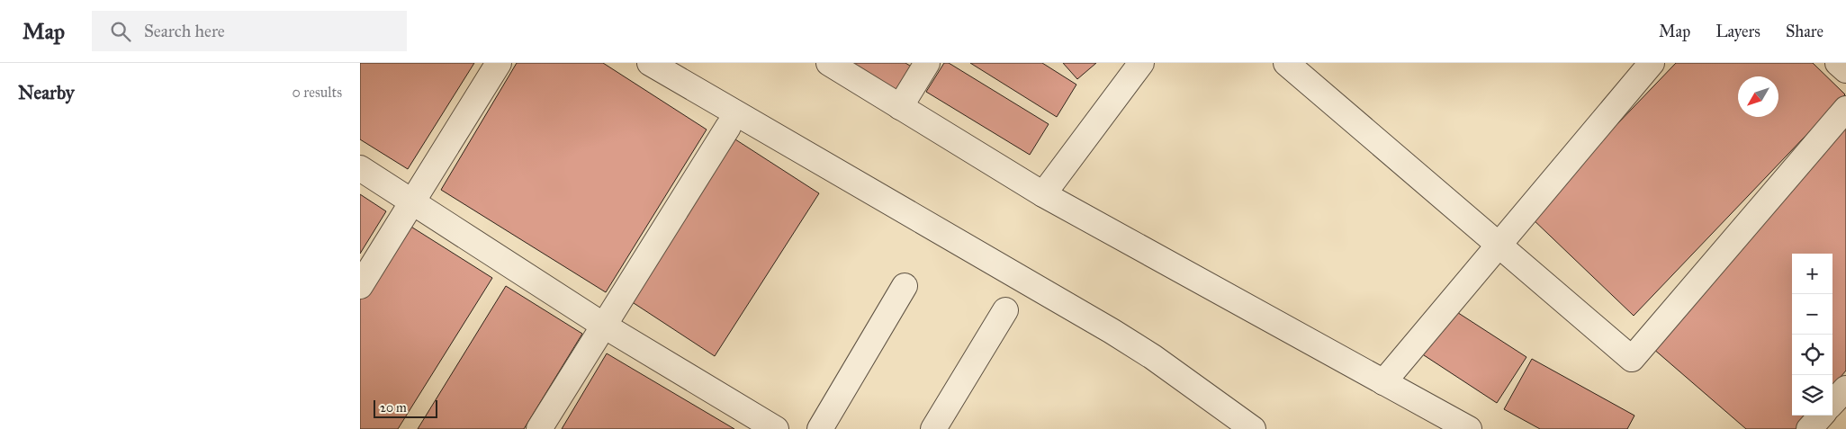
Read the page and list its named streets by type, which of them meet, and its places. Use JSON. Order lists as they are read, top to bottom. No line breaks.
{"scale_bar":"20 m","north":"bottom left","page":{"header":"Map","search":"Search here","nav":["Map","Layers","Share"],"heading":["Nearby","0 results"],"map_buttons":["+","−"],"scale":"20 m"}}
